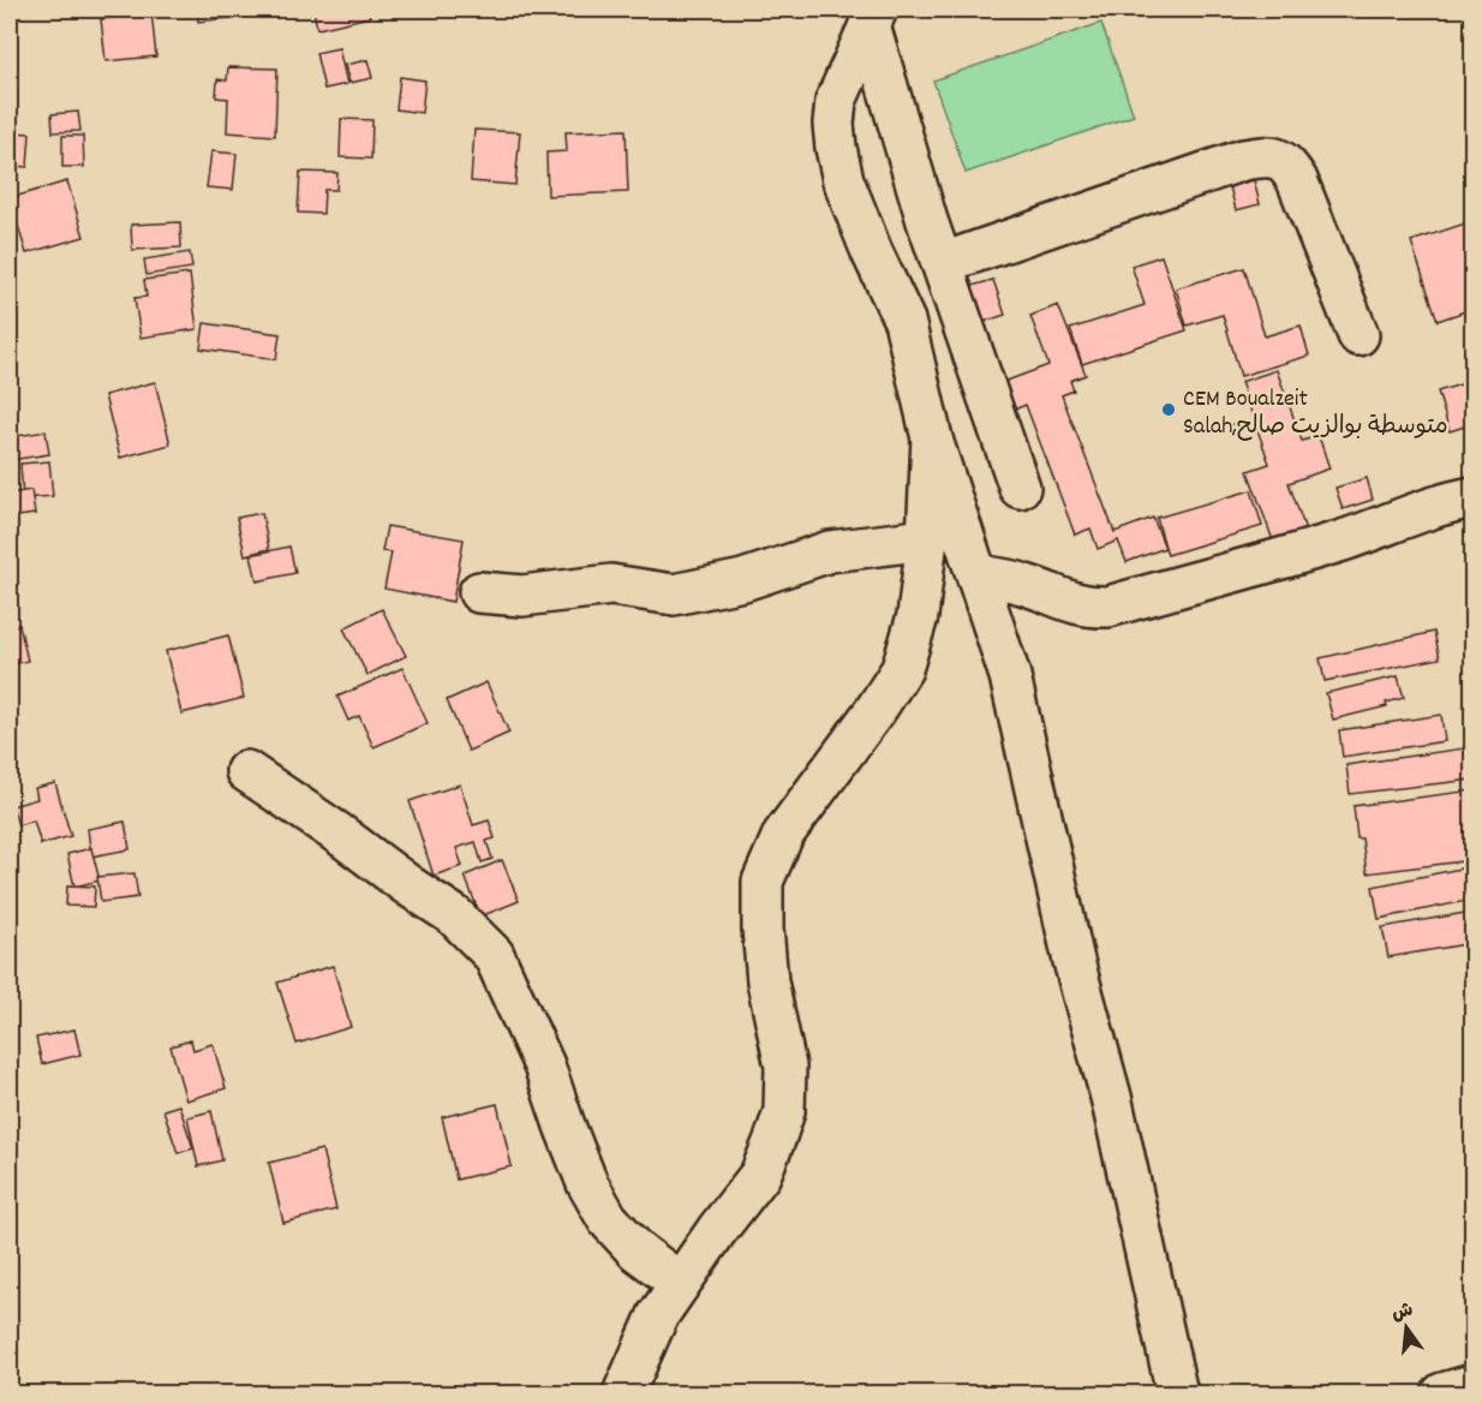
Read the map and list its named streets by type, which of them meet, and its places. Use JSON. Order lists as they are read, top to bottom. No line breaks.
{"places":["CEM Boualzeit Salah;متوسطة بوالزيت صالح"],"north":"top"}
